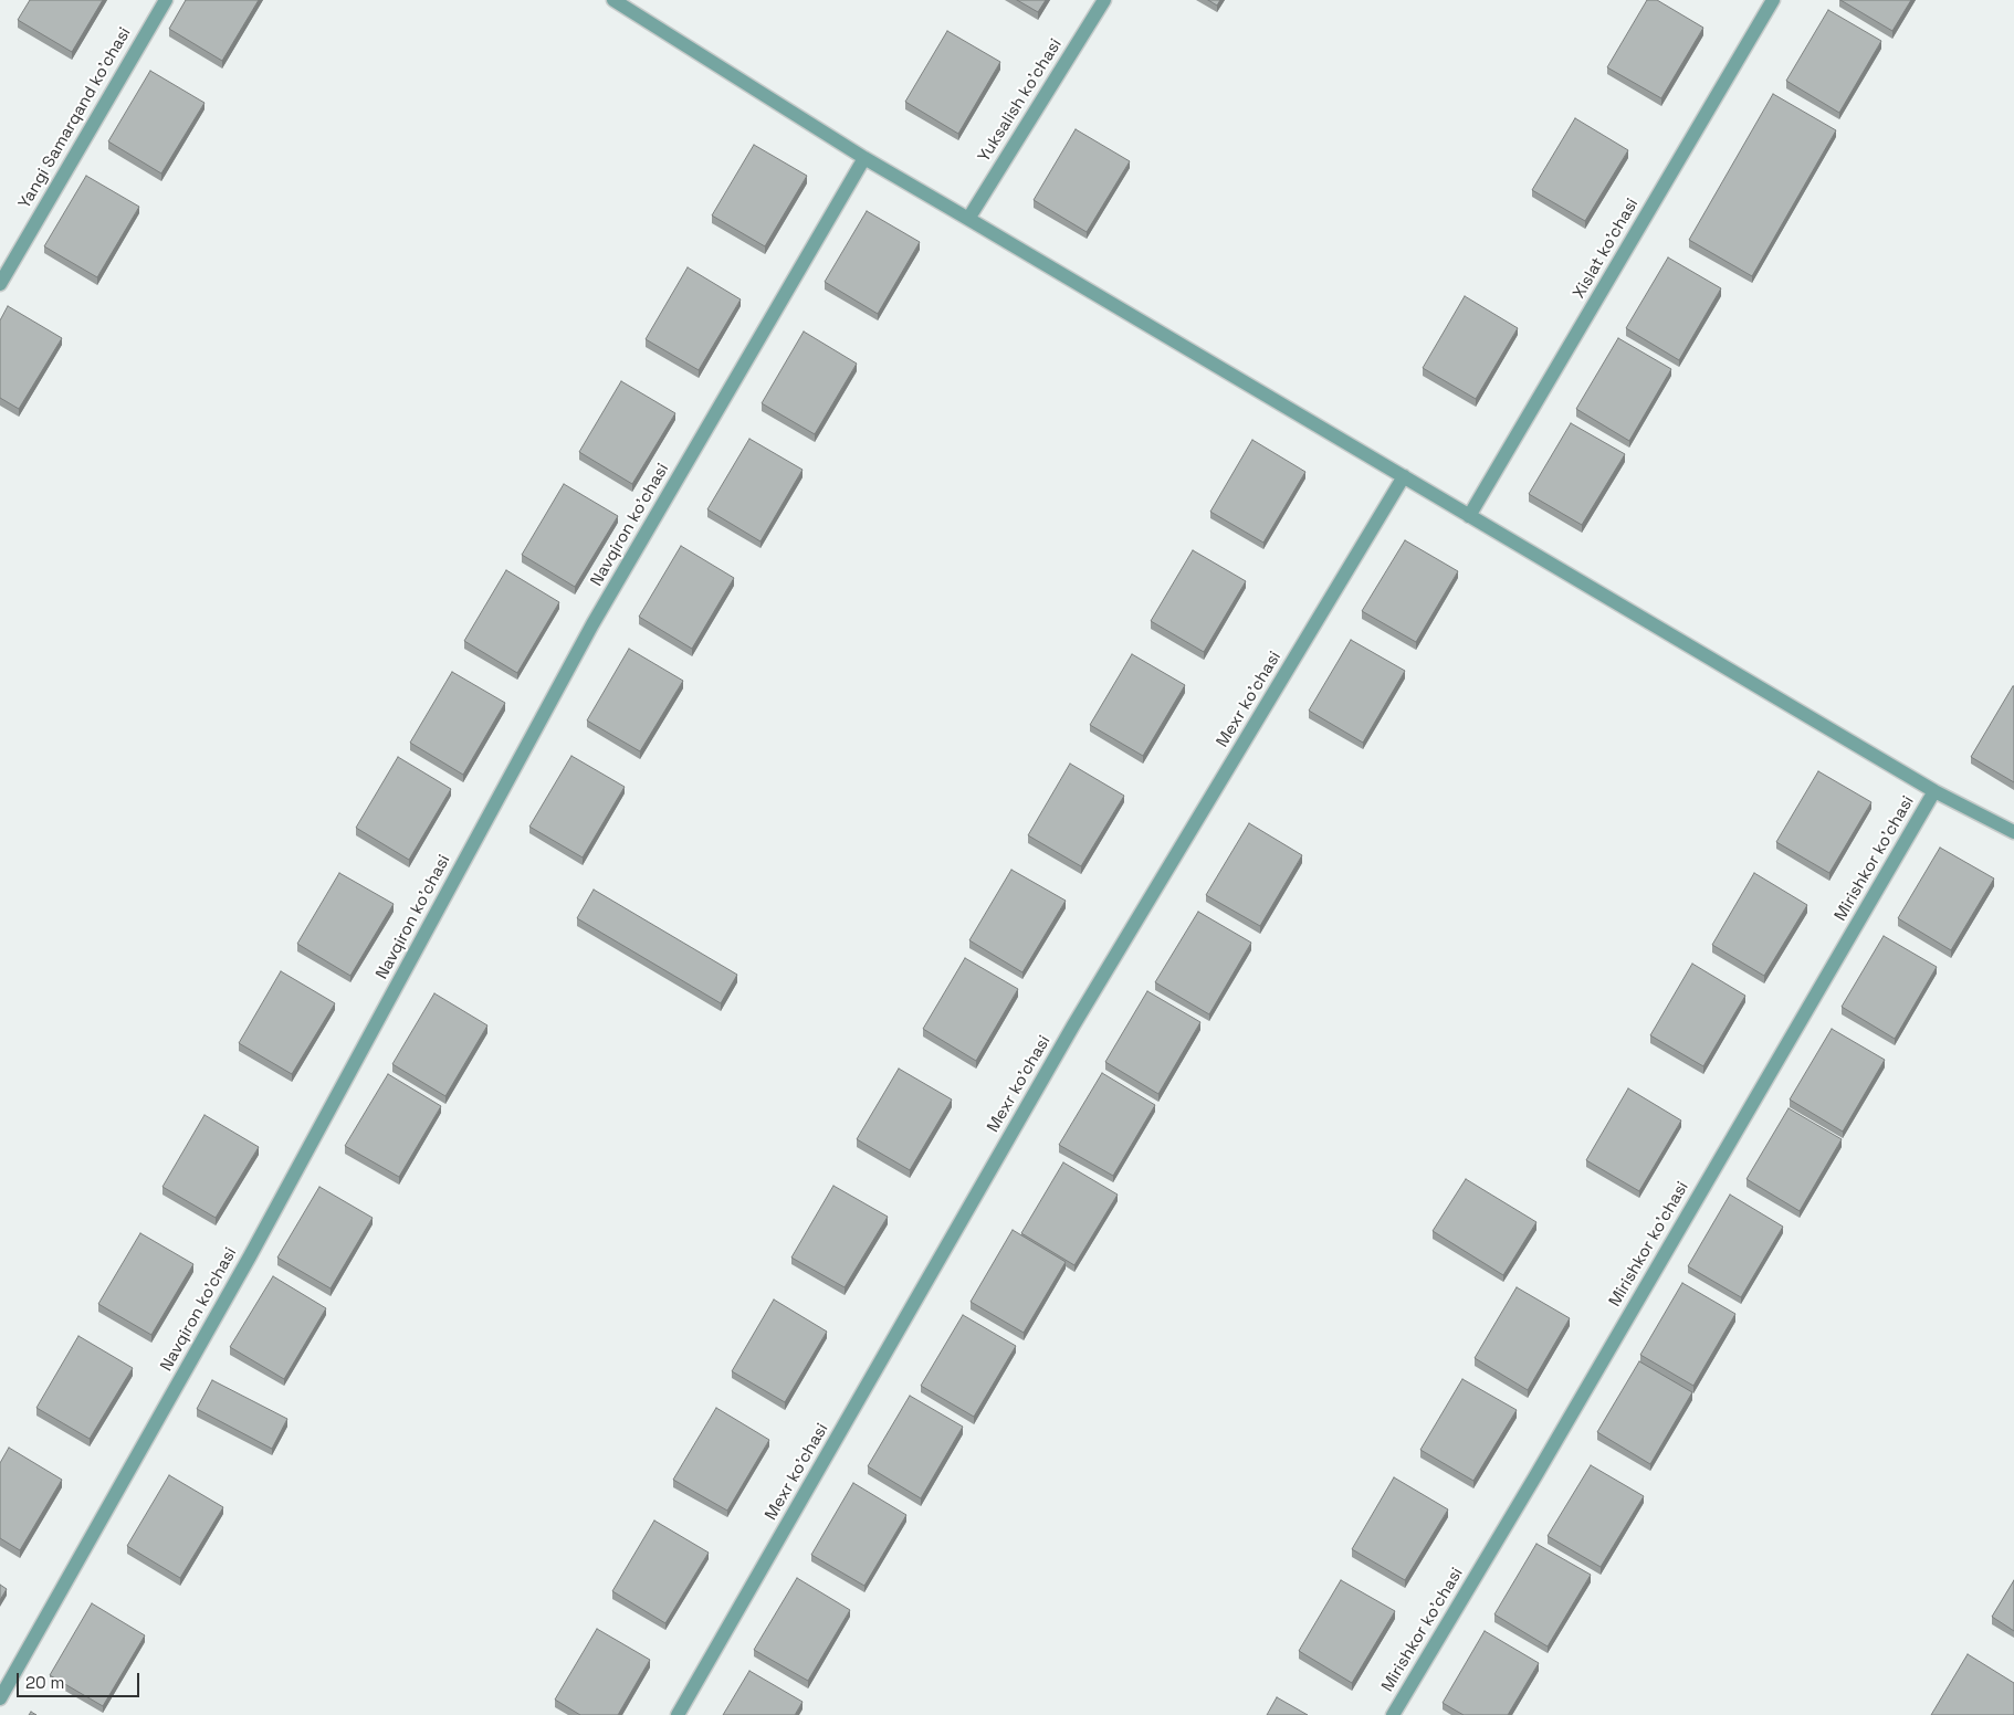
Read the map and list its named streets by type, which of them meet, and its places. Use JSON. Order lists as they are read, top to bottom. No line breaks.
{"streets":{"street":["Yuksalish ko'chasi","Yangi Samarqand ko'chasi","Xislat ko'chasi","Navqiron ko'chasi","Mexr ko'chasi","Mirishkor ko'chasi"]},"scale_bar":"20 m"}
